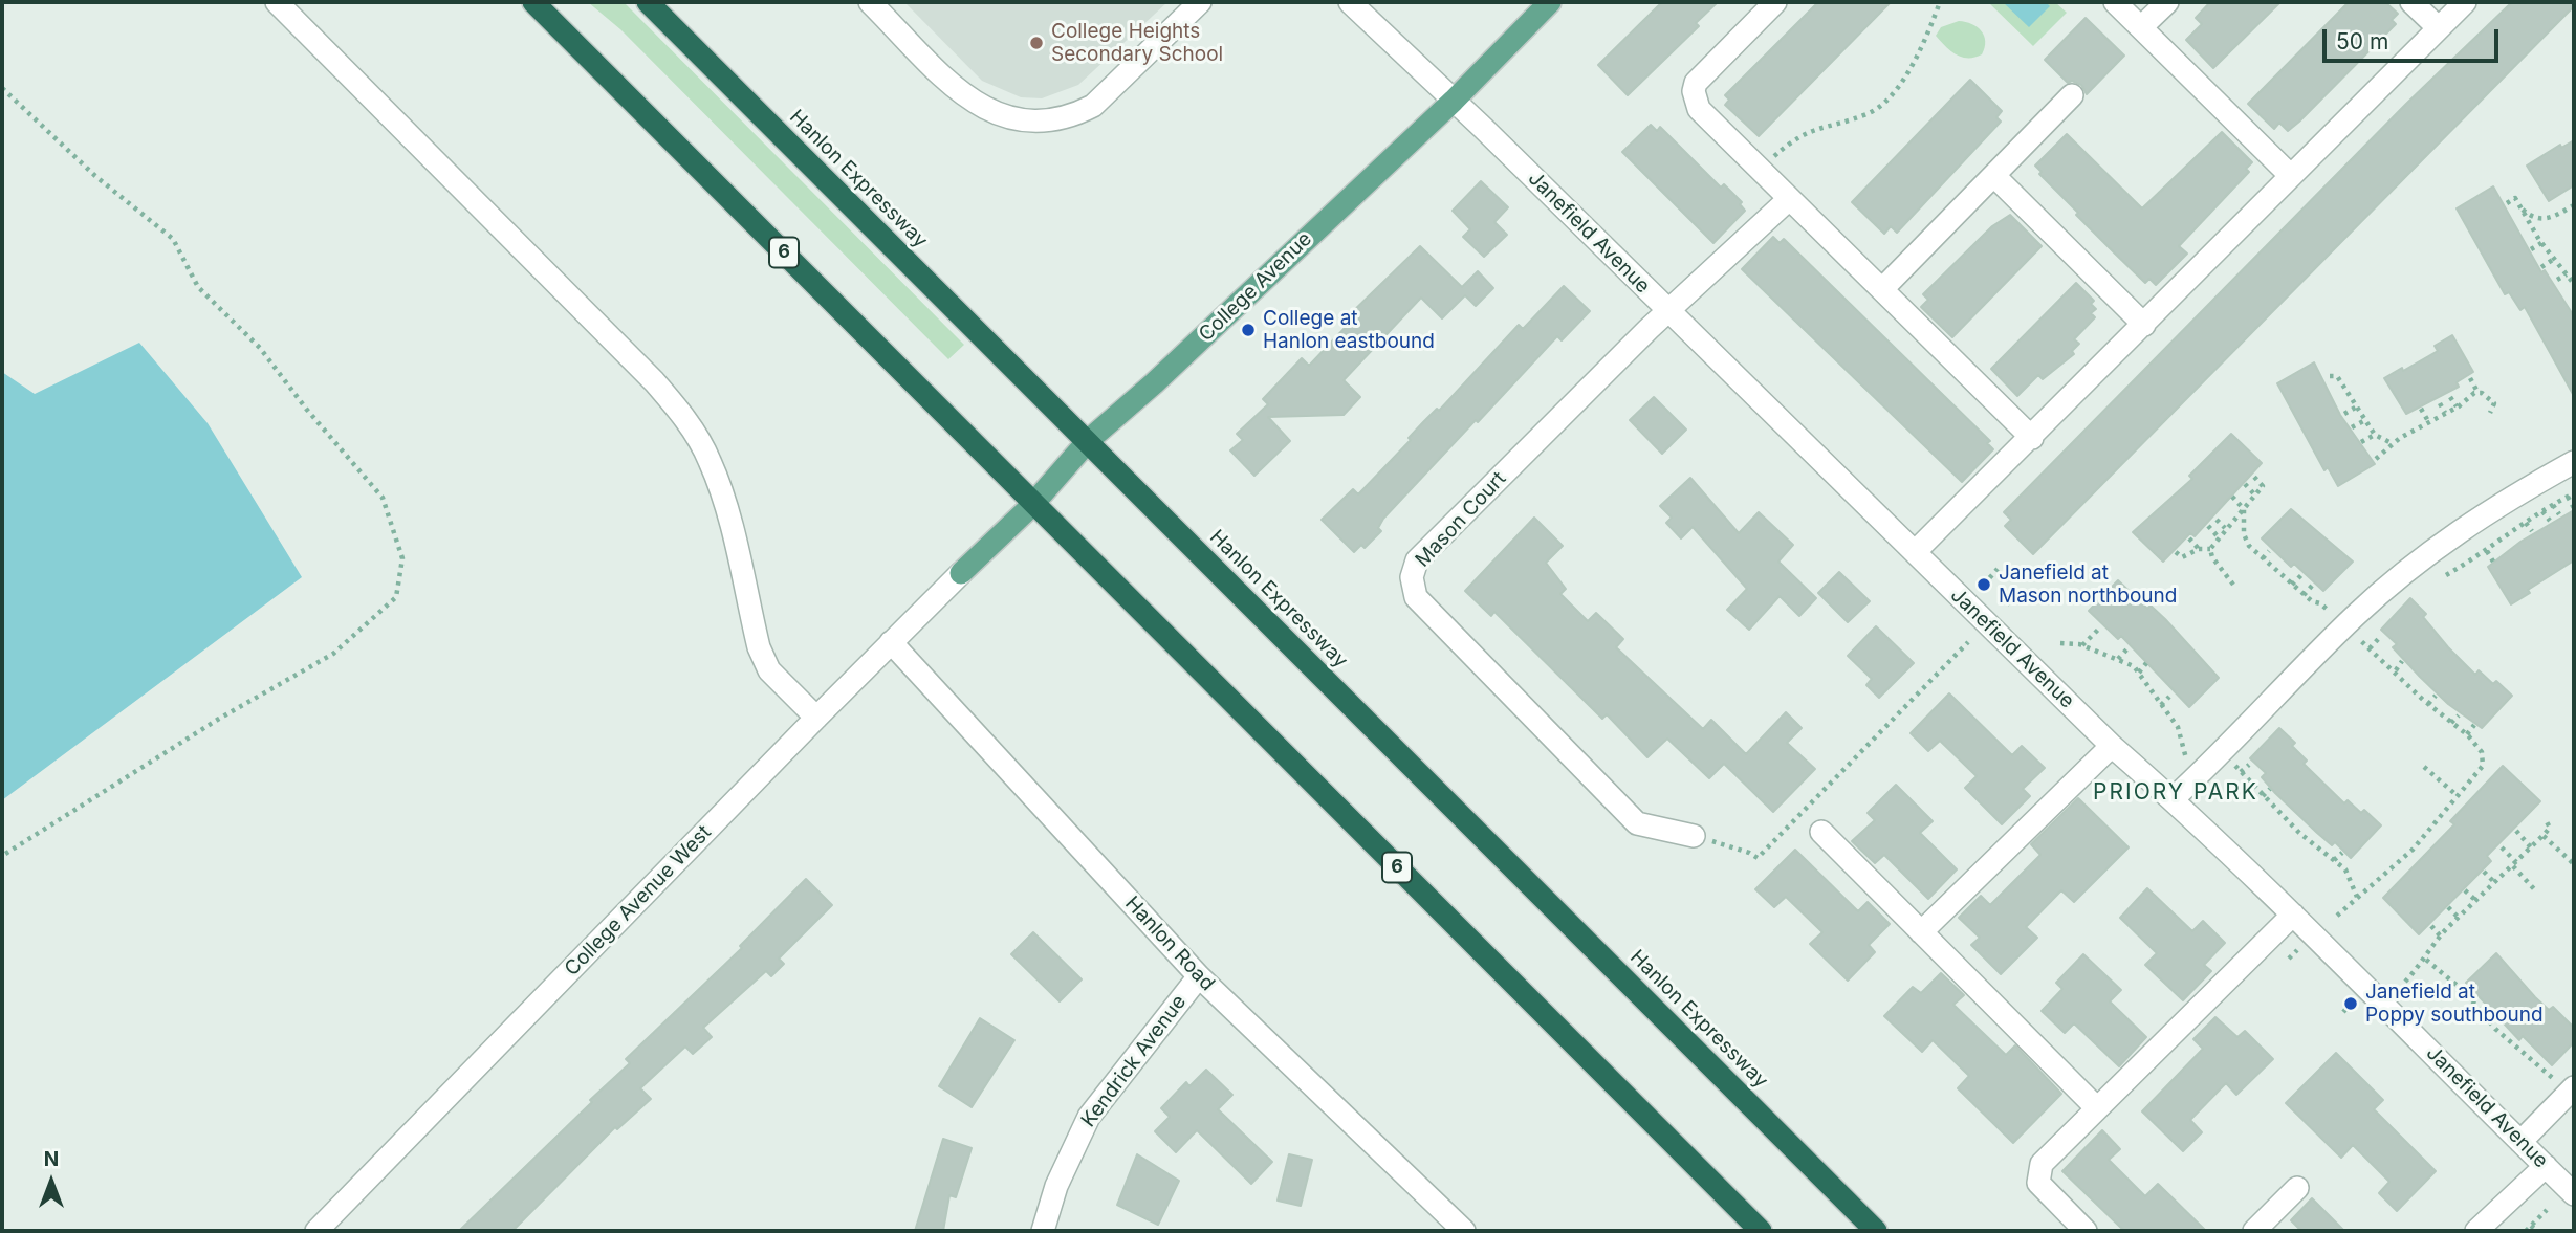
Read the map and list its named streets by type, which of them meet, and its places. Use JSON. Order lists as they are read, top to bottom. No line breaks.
{"streets":{"highway":["Hanlon Expressway","6"],"main road":["College Avenue"],"street":["Janefield Avenue","Mason Court","College Avenue West","Hanlon Road","Kendrick Avenue"]},"crossings":[["Hanlon Expressway","College Avenue"],["Janefield Avenue","College Avenue"],["Janefield Avenue","Mason Court"],["6","College Avenue"],["College Avenue","College Avenue West"],["College Avenue West","Hanlon Road"],["Hanlon Road","Kendrick Avenue"]],"districts":["PRIORY PARK"],"places":["College Heights Secondary School","College at Hanlon eastbound","Janefield at Mason northbound","Janefield at Poppy southbound"],"scale_bar":"50 m","north":"top"}
